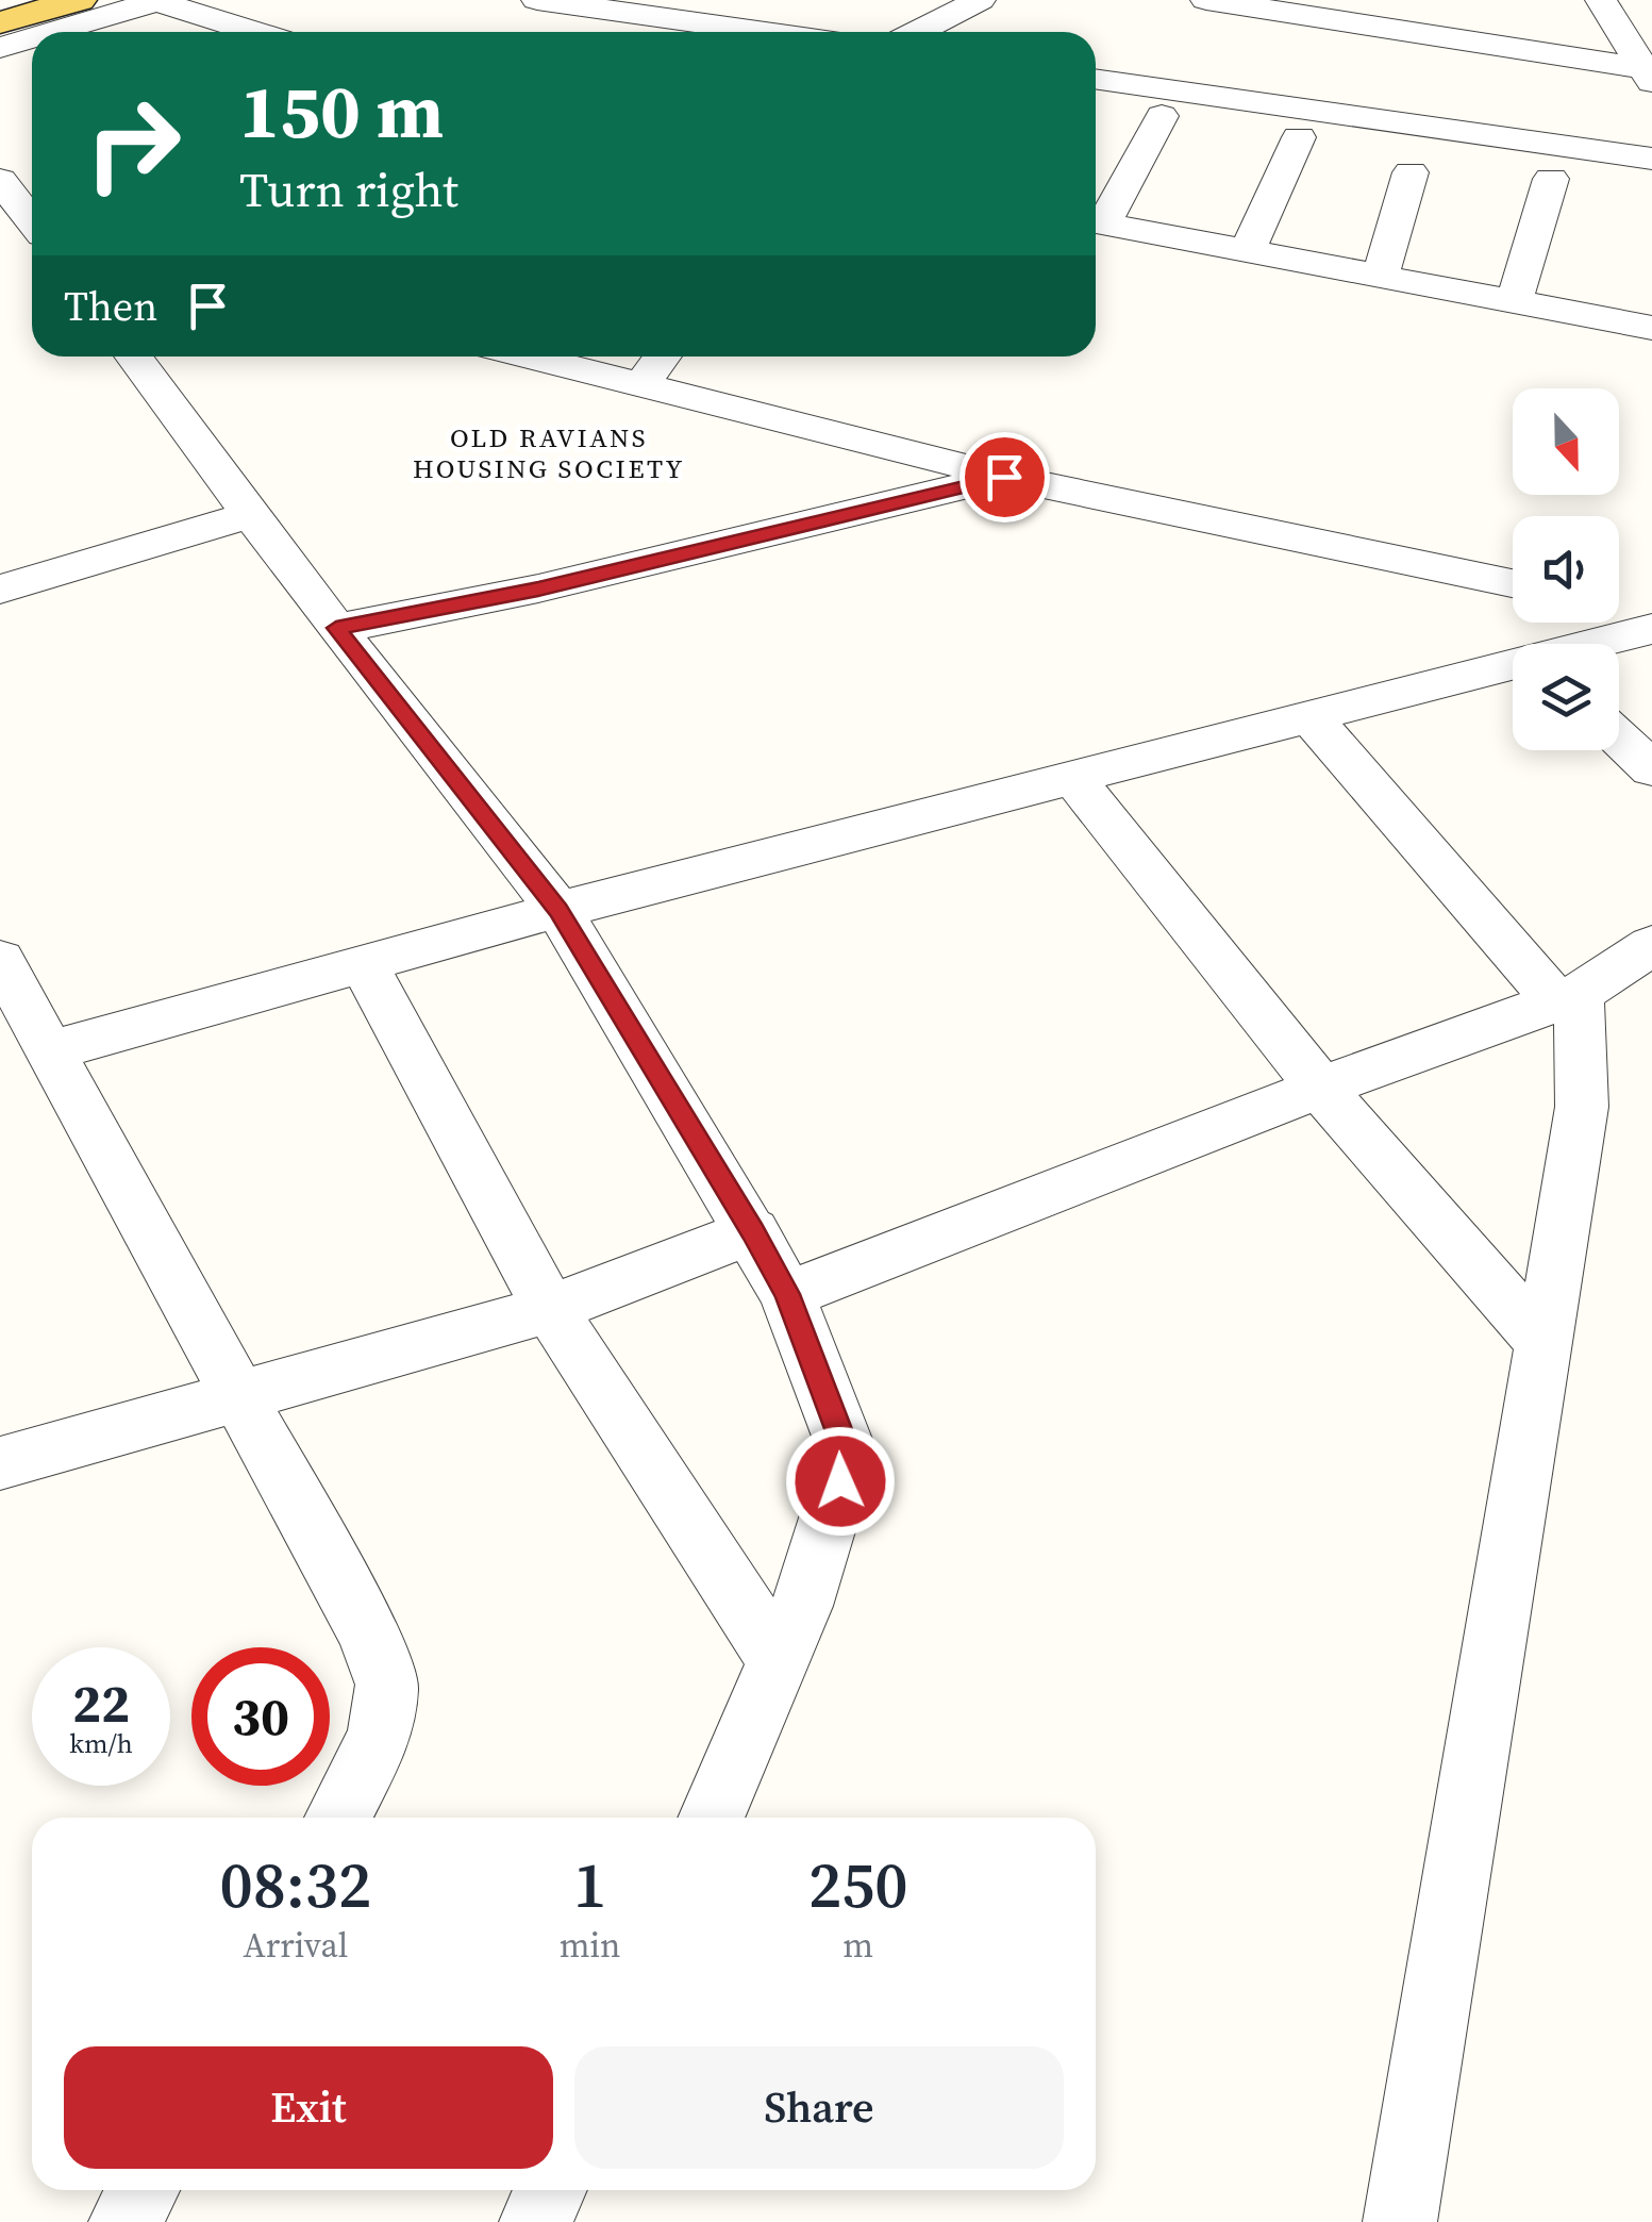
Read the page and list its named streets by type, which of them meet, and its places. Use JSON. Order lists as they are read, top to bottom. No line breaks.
{"districts":["OLD RAVIANS HOUSING SOCIETY"],"north":"bottom","page":{"turn":["150 m","Turn right"],"then":"Then","speed":"22 km/h","limit":"30","eta":["08:32","Arrival","1","min","250","m"],"buttons":["Exit","Share"]}}
